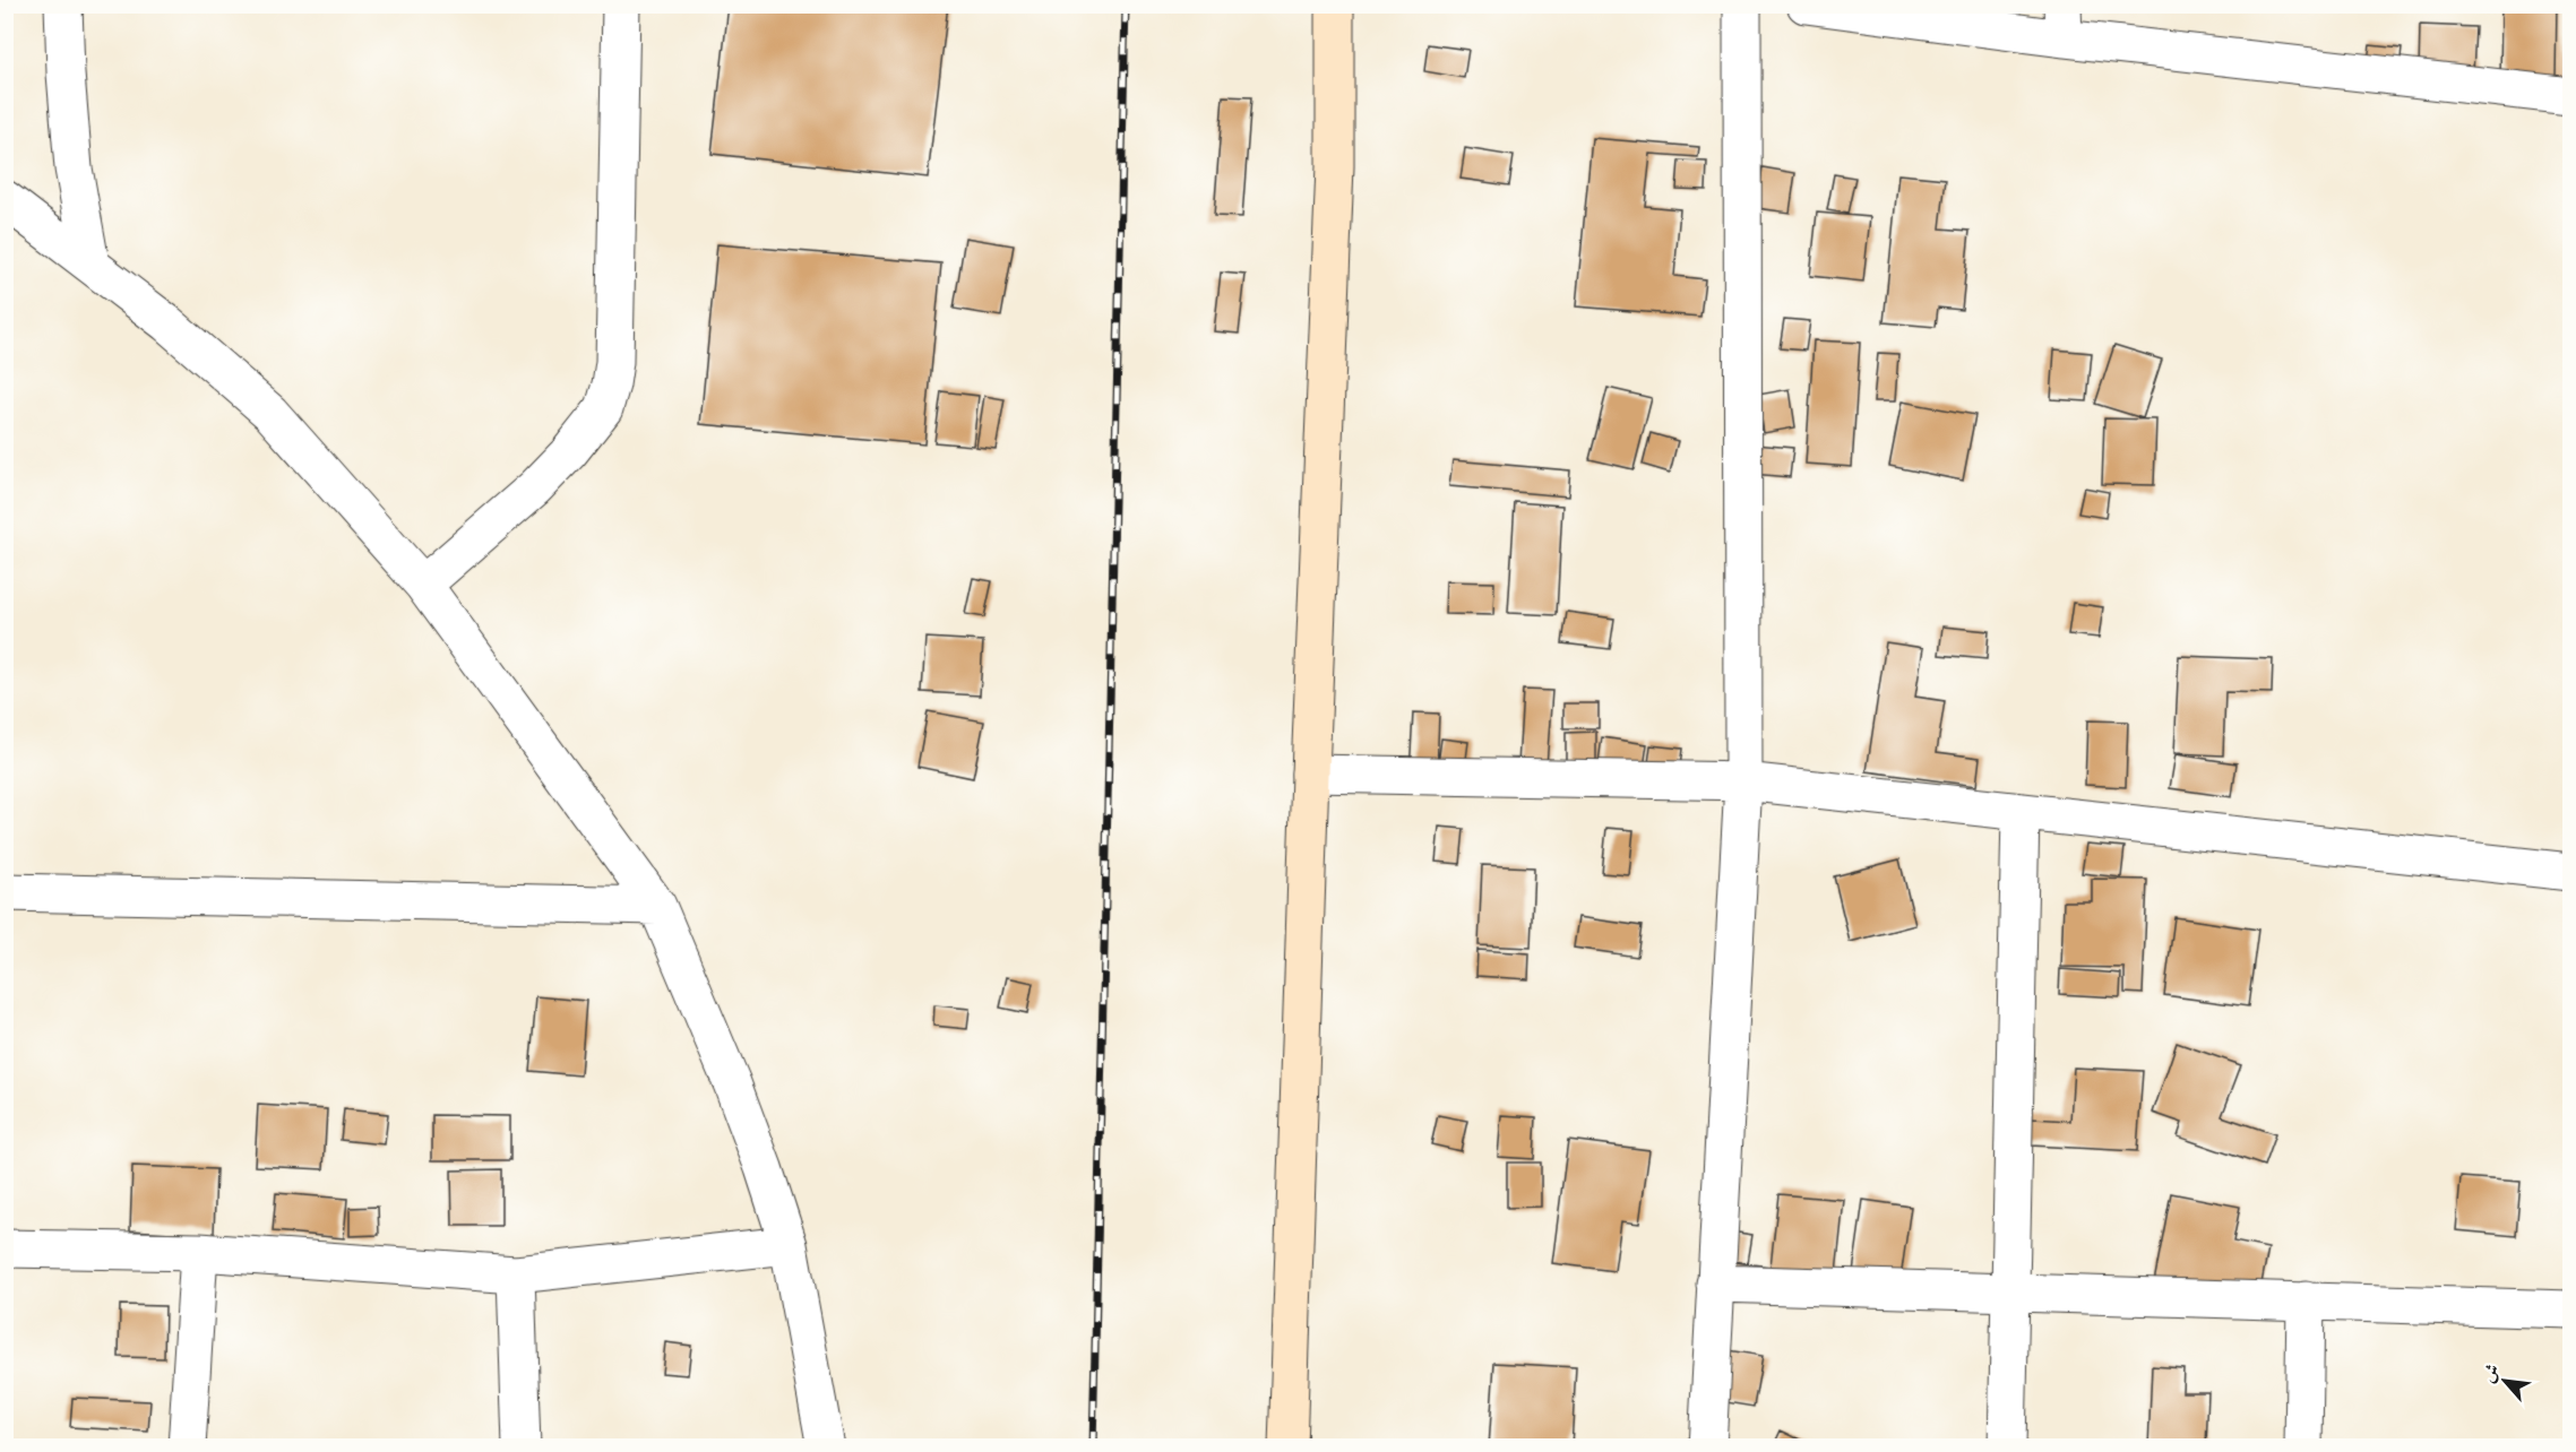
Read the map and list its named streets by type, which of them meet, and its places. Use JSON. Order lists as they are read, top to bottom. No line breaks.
{"north":"top left"}
